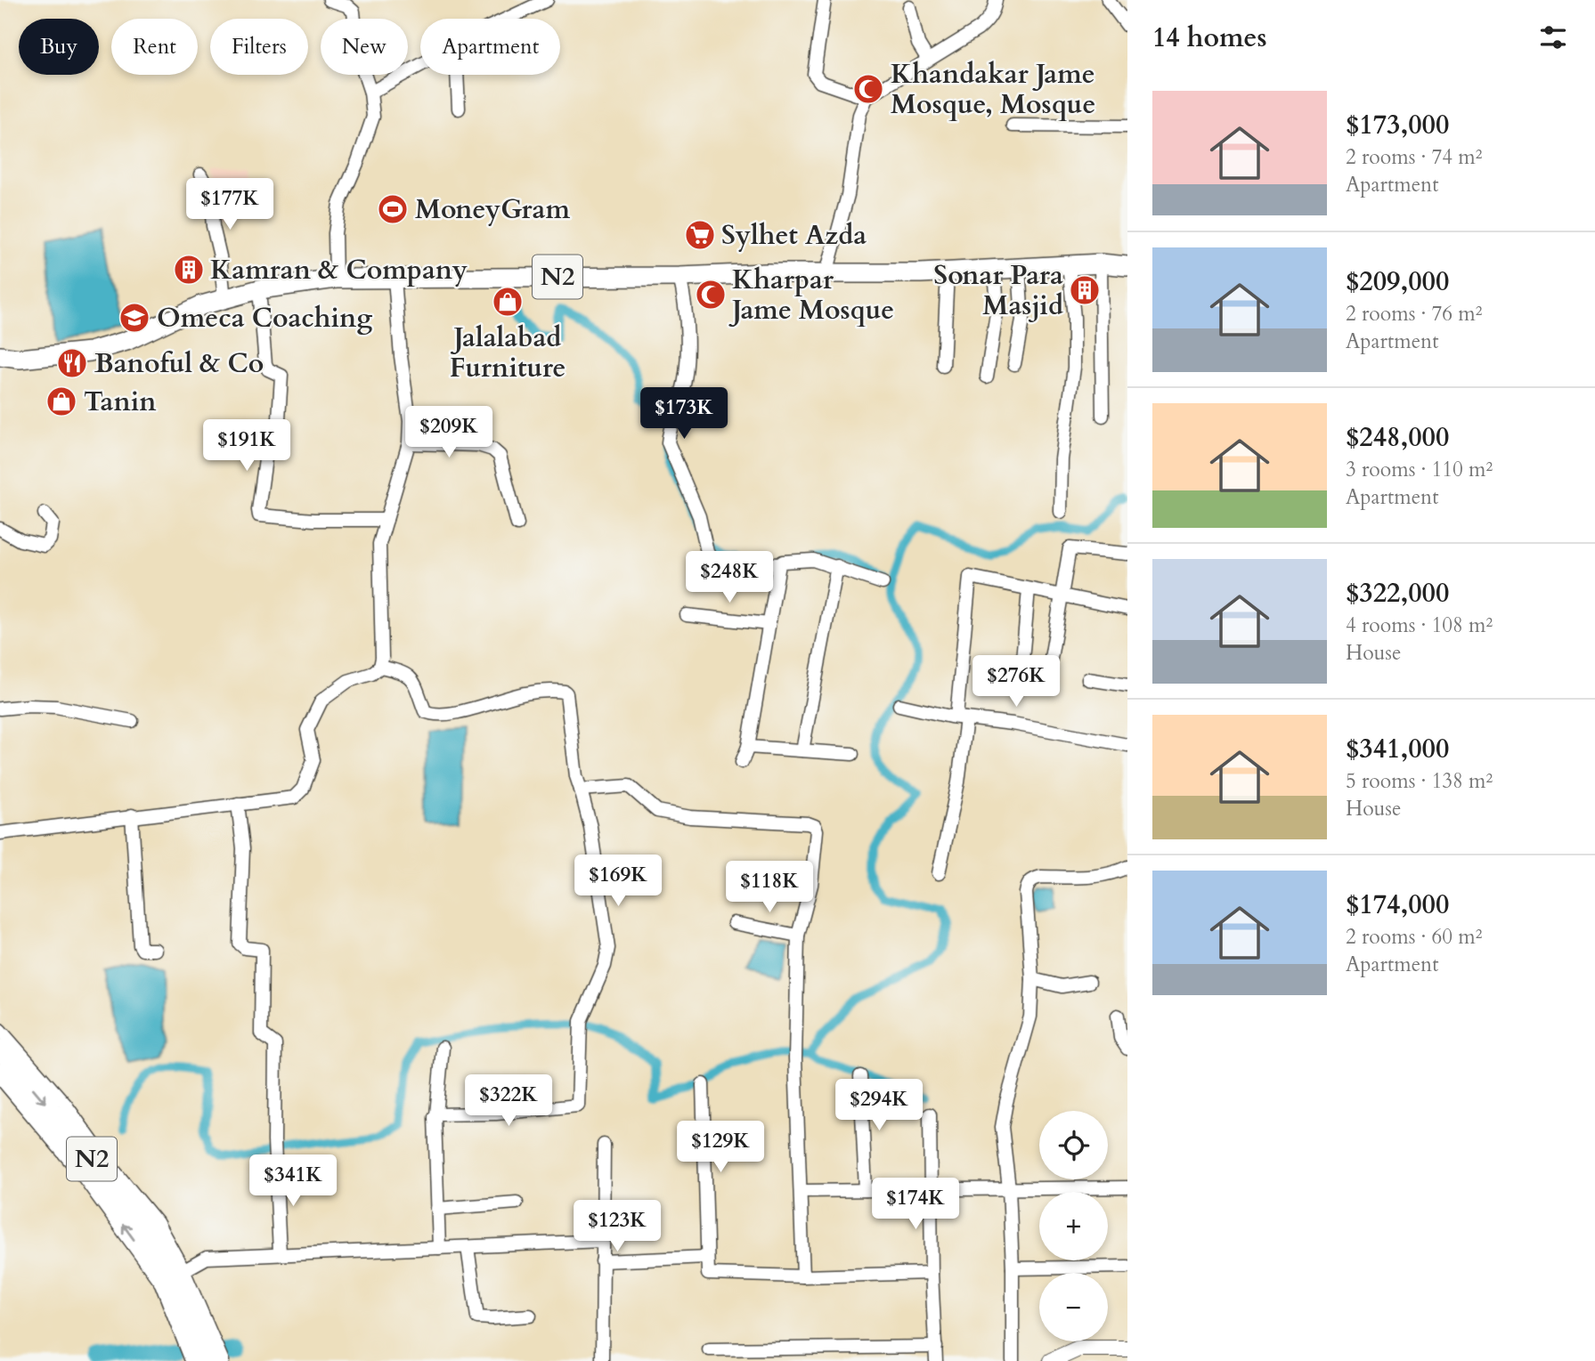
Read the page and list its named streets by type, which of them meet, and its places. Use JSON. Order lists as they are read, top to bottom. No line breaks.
{"streets":{"highway":["N2"]},"places":{"mosque":["Khandakar Jame Mosque, Mosque","Kharpar Jame Mosque"],"sports":["MoneyGram"],"supermarket":["Sylhet Azda"],"building":["Kamran & Company","Sonar Para Masjid"],"shop":["Jalalabad Furniture","Tanin"],"school or university":["Omeca Coaching"],"restaurant":["Banoful & Co"]},"page":{"heading":"14 homes","chip":["Buy","Rent","Filters","New","Apartment"],"list":[{"name":"$173,000","note":"2 rooms · 74 m² · Apartment"},{"name":"$209,000","note":"2 rooms · 76 m² · Apartment"},{"name":"$248,000","note":"3 rooms · 110 m² · Apartment"},{"name":"$322,000","note":"4 rooms · 108 m² · House"},{"name":"$341,000","note":"5 rooms · 138 m² · House"},{"name":"$174,000","note":"2 rooms · 60 m² · Apartment"}],"price":["$177K","$173K","$209K","$191K","$248K","$276K","$169K","$118K","$322K","$294K","$129K","$341K","$174K","$123K"],"map_buttons":["+","−"]}}
